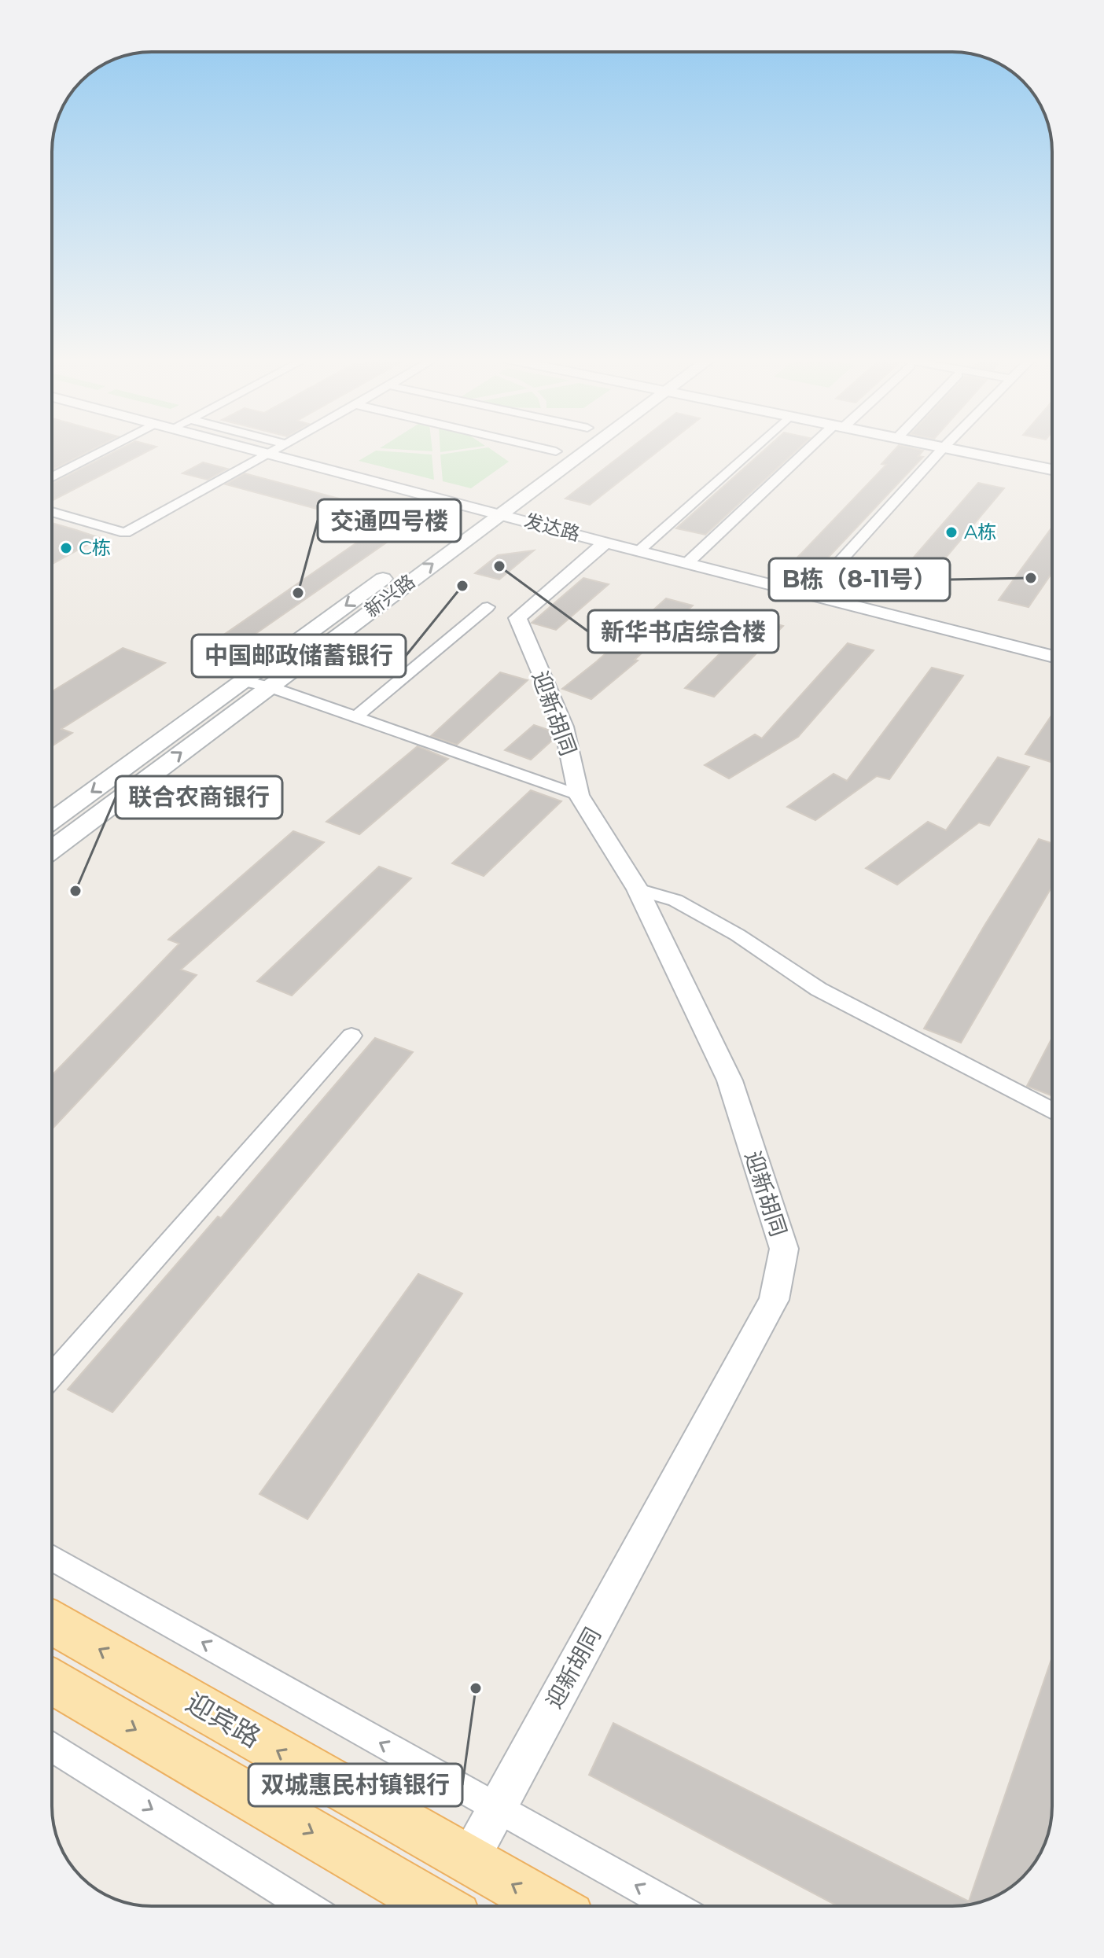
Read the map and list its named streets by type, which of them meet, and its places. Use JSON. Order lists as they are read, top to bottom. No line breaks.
{"streets":{"main road":["新兴路","迎宾路"],"street":["发达路","迎新胡同"]},"crossings":[["发达路","新兴路"],["发达路","迎新胡同"],["迎新胡同","迎宾路"]],"places":["A栋","C栋","新华书店综合楼","B栋（8-11号）","中国邮政储蓄银行","交通四号楼","联合农商银行","双城惠民村镇银行"]}
